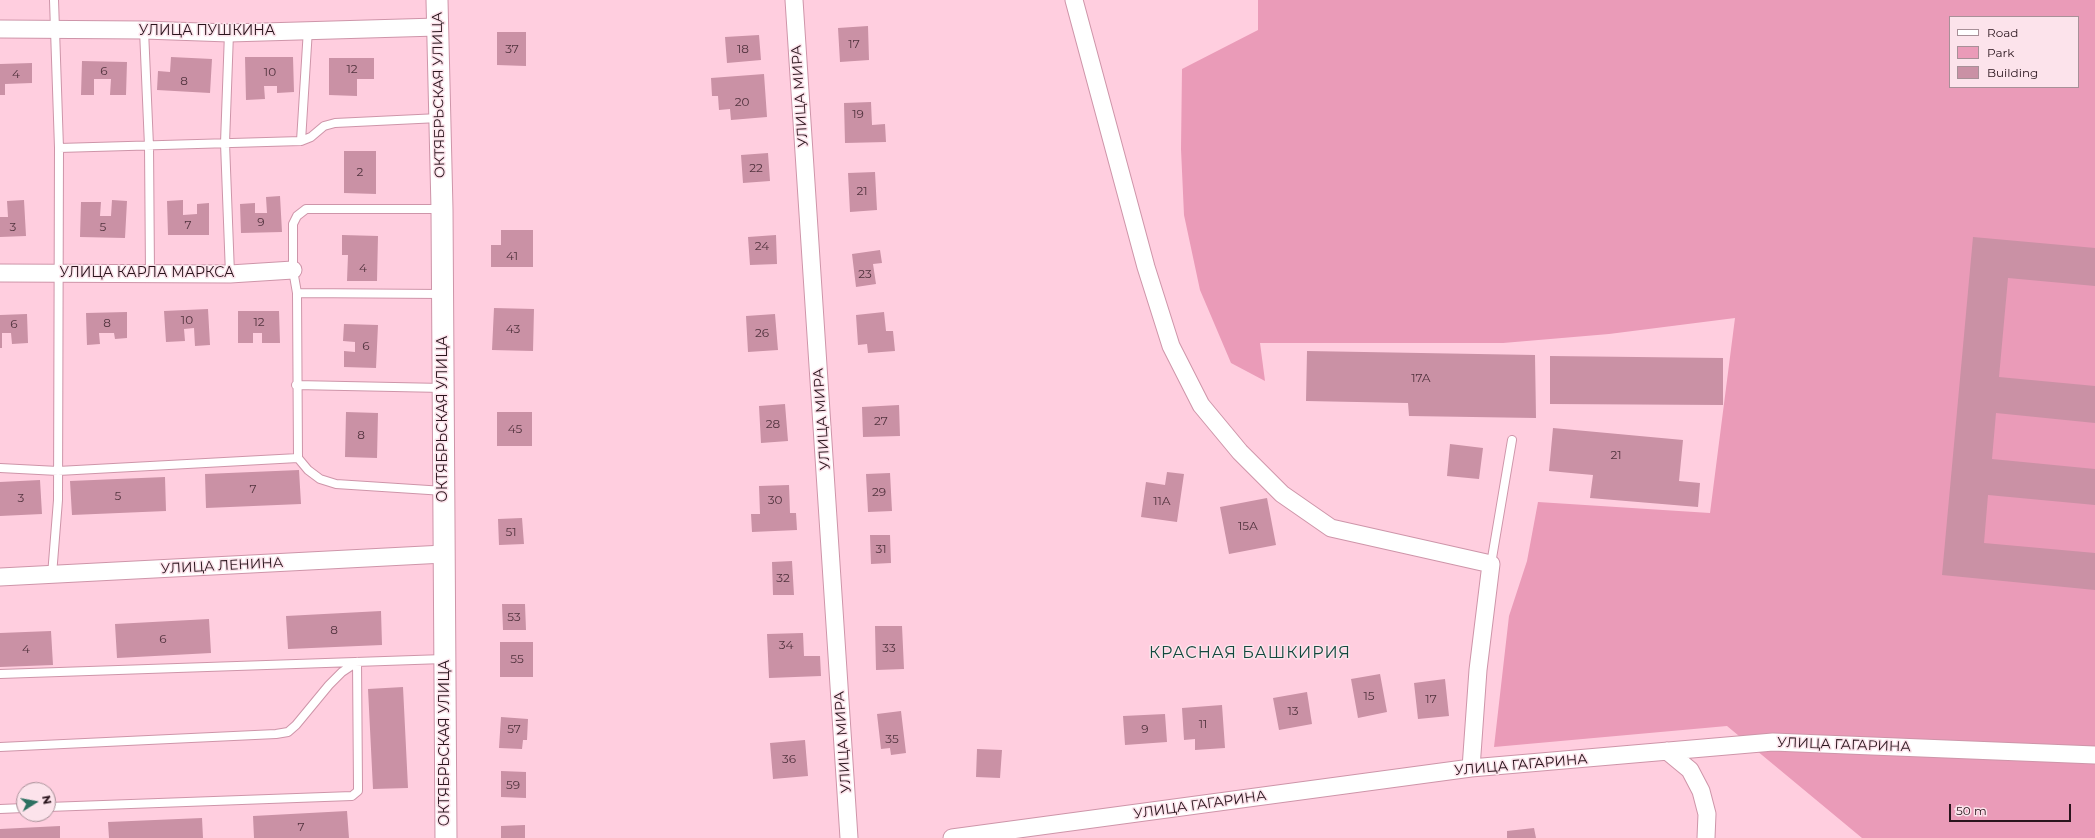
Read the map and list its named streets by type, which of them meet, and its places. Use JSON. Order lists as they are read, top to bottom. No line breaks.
{"streets":{"street":["УЛИЦА ПУШКИНА","ОКТЯБРЬСКАЯ УЛИЦА","УЛИЦА МИРА","УЛИЦА КАРЛА МАРКСА","УЛИЦА ЛЕНИНА","УЛИЦА ГАГАРИНА"]},"crossings":[["УЛИЦА ПУШКИНА","ОКТЯБРЬСКАЯ УЛИЦА"],["ОКТЯБРЬСКАЯ УЛИЦА","УЛИЦА ЛЕНИНА"]],"districts":["КРАСНАЯ БАШКИРИЯ"],"house_numbers":["17","37","18","12","6","10","4","8","20","19","22","2","21","9","7","3","5","24","41","4","23","10","12","8","6","43","26","6","17А","27","28","45","8","21","7","29","5","3","30","11А","15А","51","31","32","53","8","6","34","33","4","55","15","17","13","11","57","9","35","36","59","7"],"legend":["Road","Park","Building"],"scale_bar":"50 m","north":"right"}
